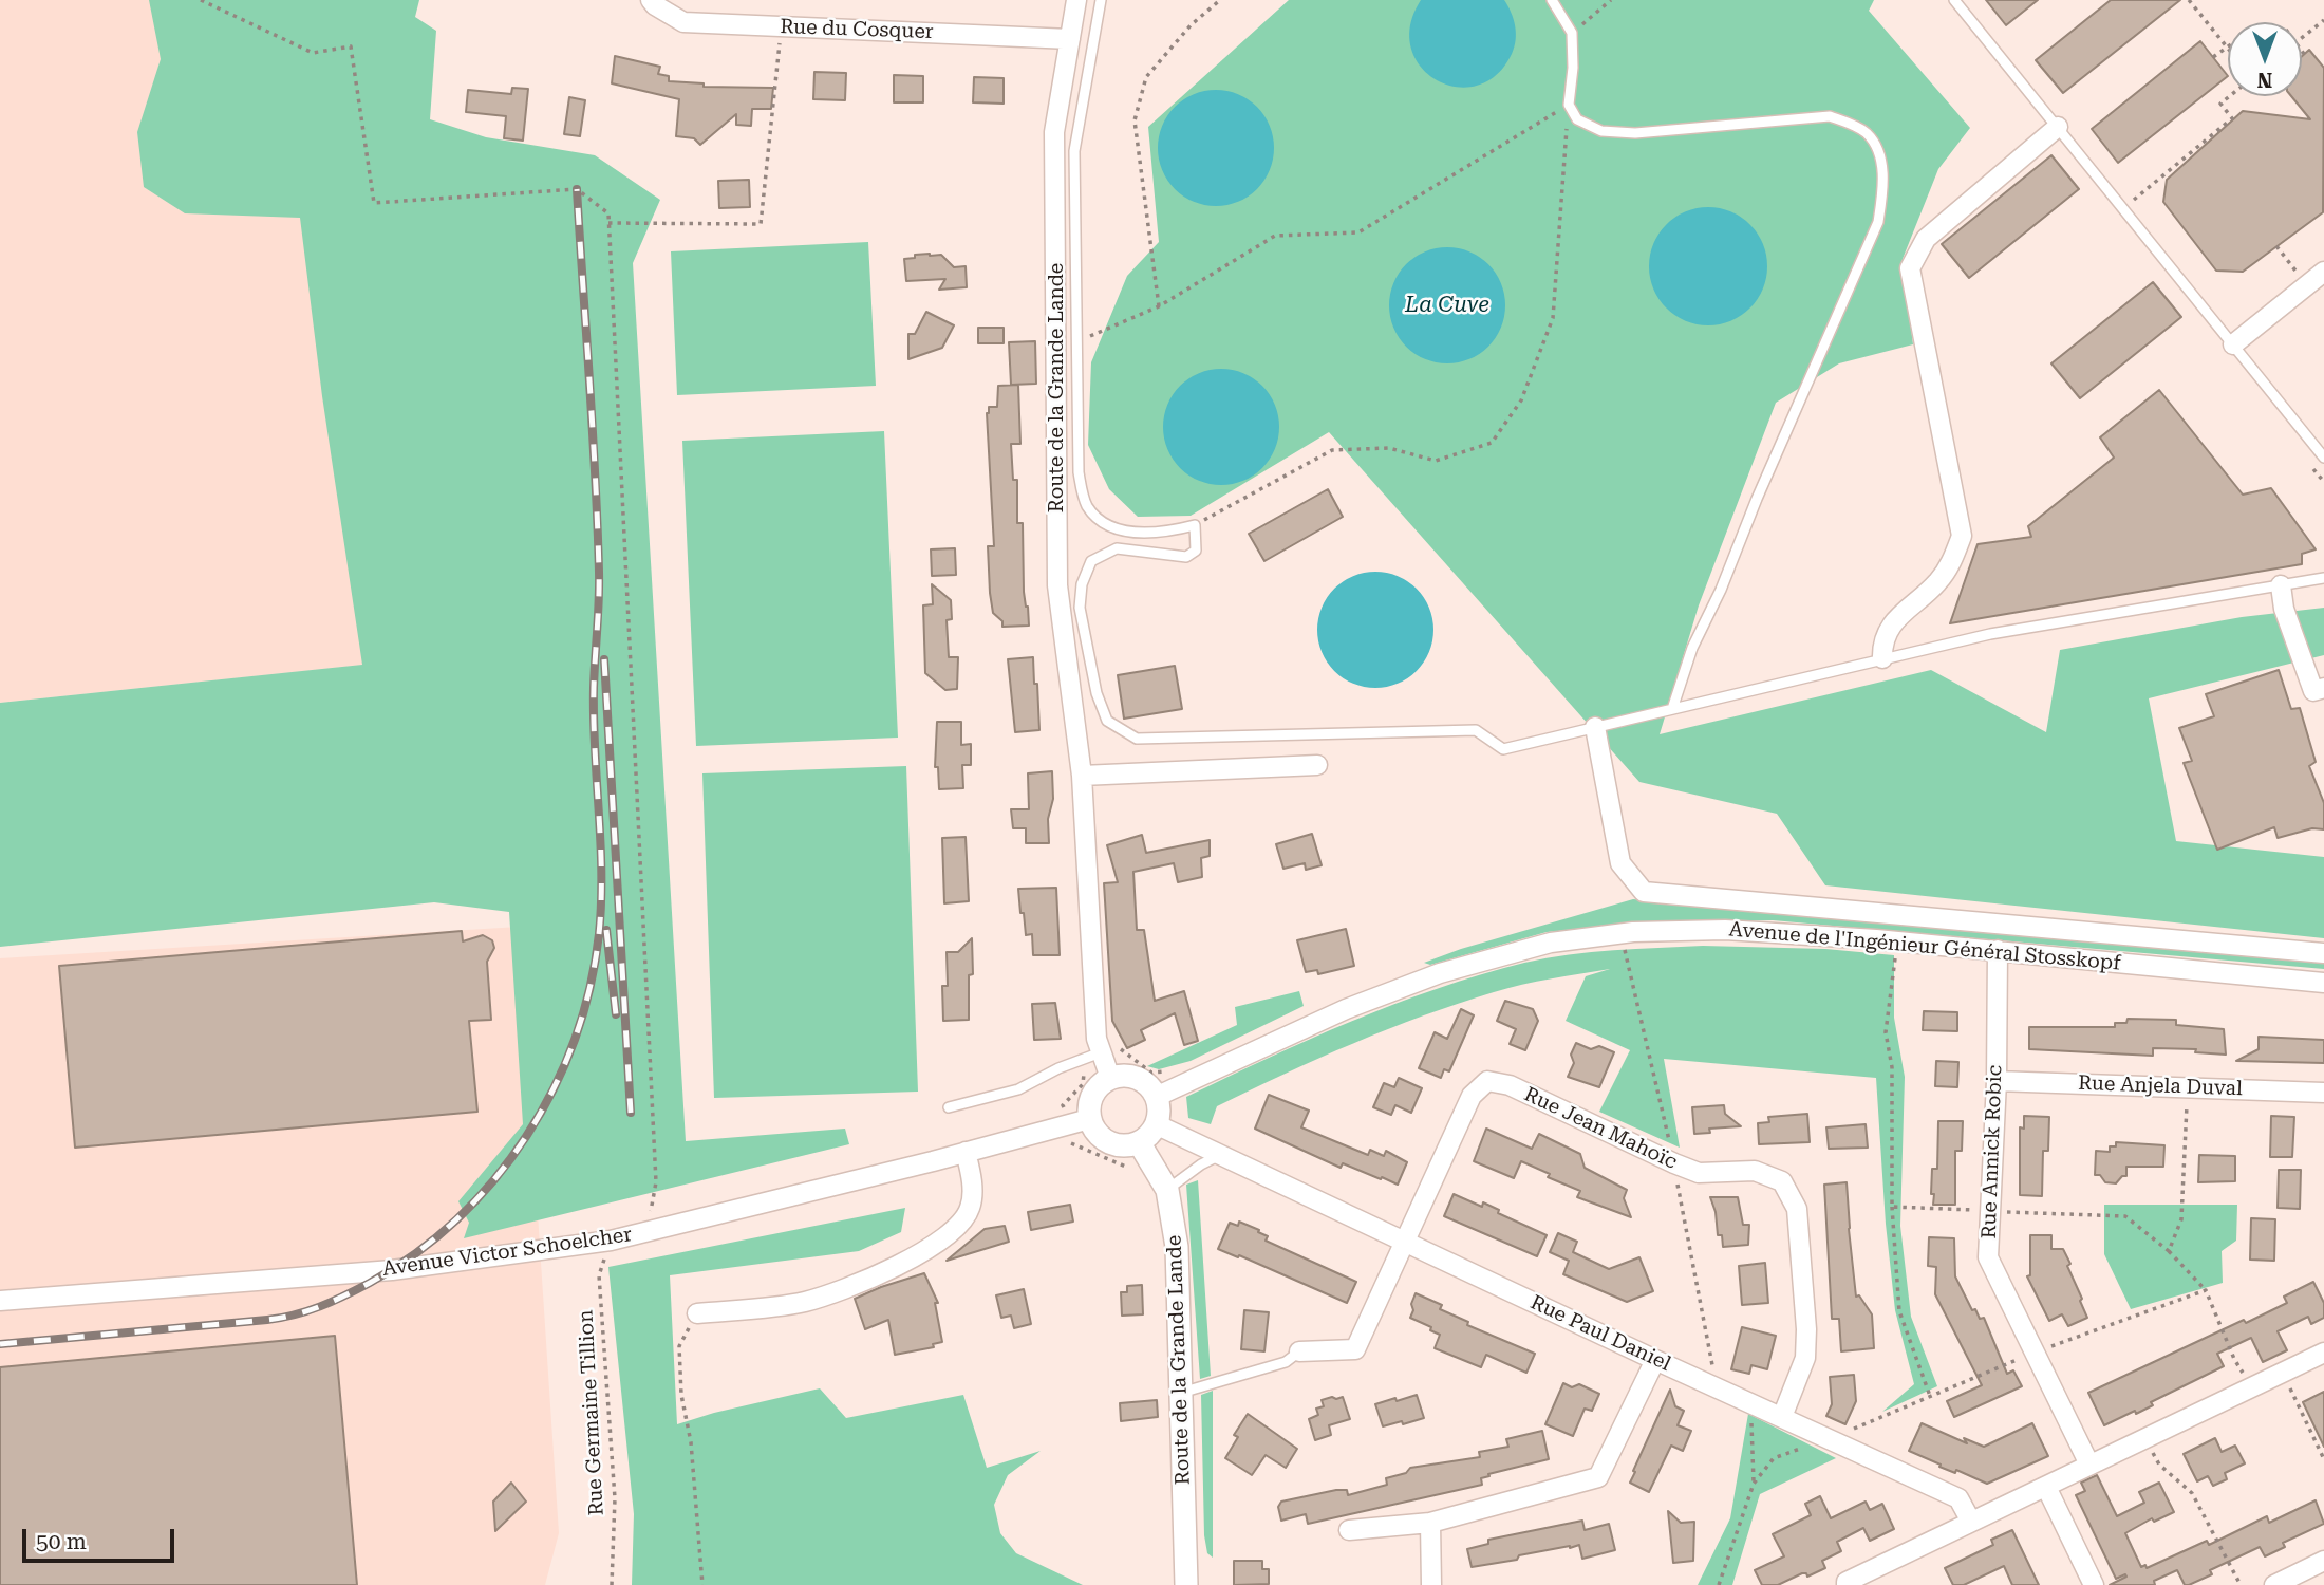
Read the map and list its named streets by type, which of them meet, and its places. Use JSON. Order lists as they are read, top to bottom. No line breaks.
{"streets":{"street":["Rue du Cosquer","Route de la Grande Lande","Avenue de l'Ingénieur Général Stosskopf","Rue Anjela Duval","Rue Jean Mahoïc","Rue Annick Robic","Avenue Victor Schoelcher","Rue Paul Daniel"],"path":["Rue Germaine Tillion"]},"crossings":[["Rue du Cosquer","Route de la Grande Lande"],["Avenue de l'Ingénieur Général Stosskopf","Rue Annick Robic"],["Rue Anjela Duval","Rue Annick Robic"],["Rue Jean Mahoïc","Rue Paul Daniel"],["Avenue Victor Schoelcher","Rue Germaine Tillion"]],"water":["La Cuve"],"scale_bar":"50 m","north":"bottom"}
